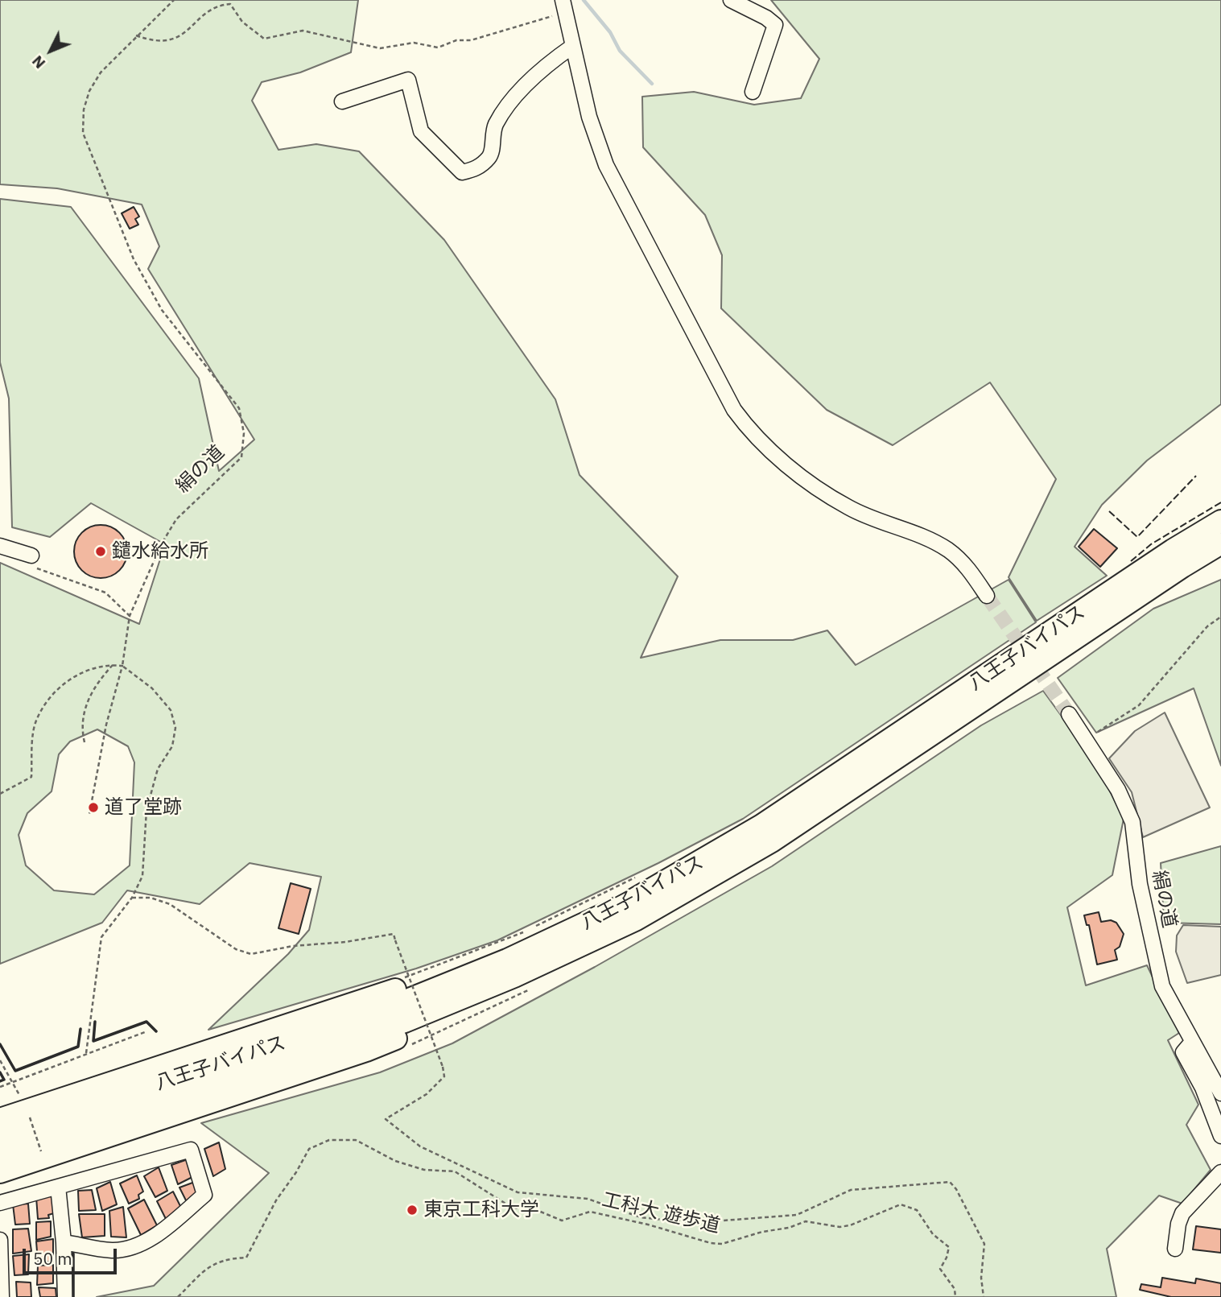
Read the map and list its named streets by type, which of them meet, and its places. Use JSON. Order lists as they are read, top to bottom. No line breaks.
{"streets":{"highway":["八王子バイパス"],"street":["絹の道"],"path":["工科大 遊歩道"]},"places":["鑓水給水所","道了堂跡","東京工科大学"],"scale_bar":"50 m","north":"bottom left"}
